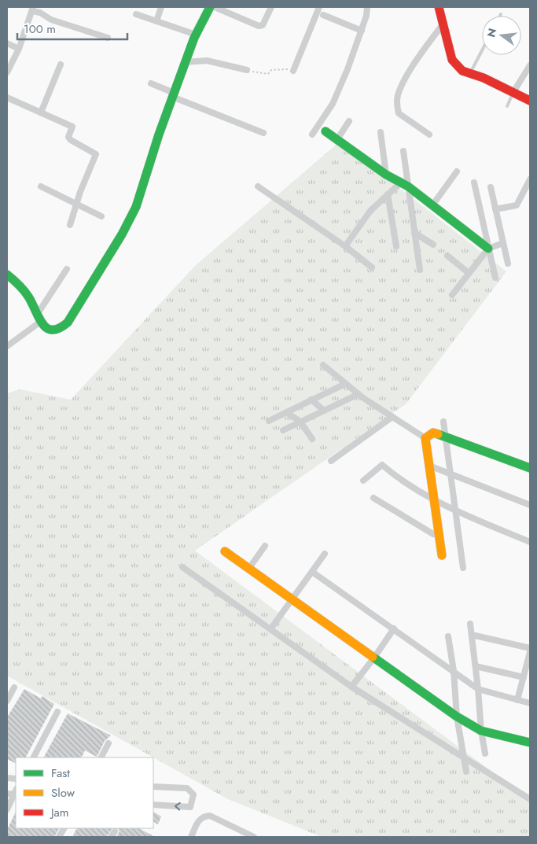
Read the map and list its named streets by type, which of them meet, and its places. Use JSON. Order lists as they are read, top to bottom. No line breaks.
{"legend":["Fast","Slow","Jam"],"scale_bar":"100 m","north":"left"}
